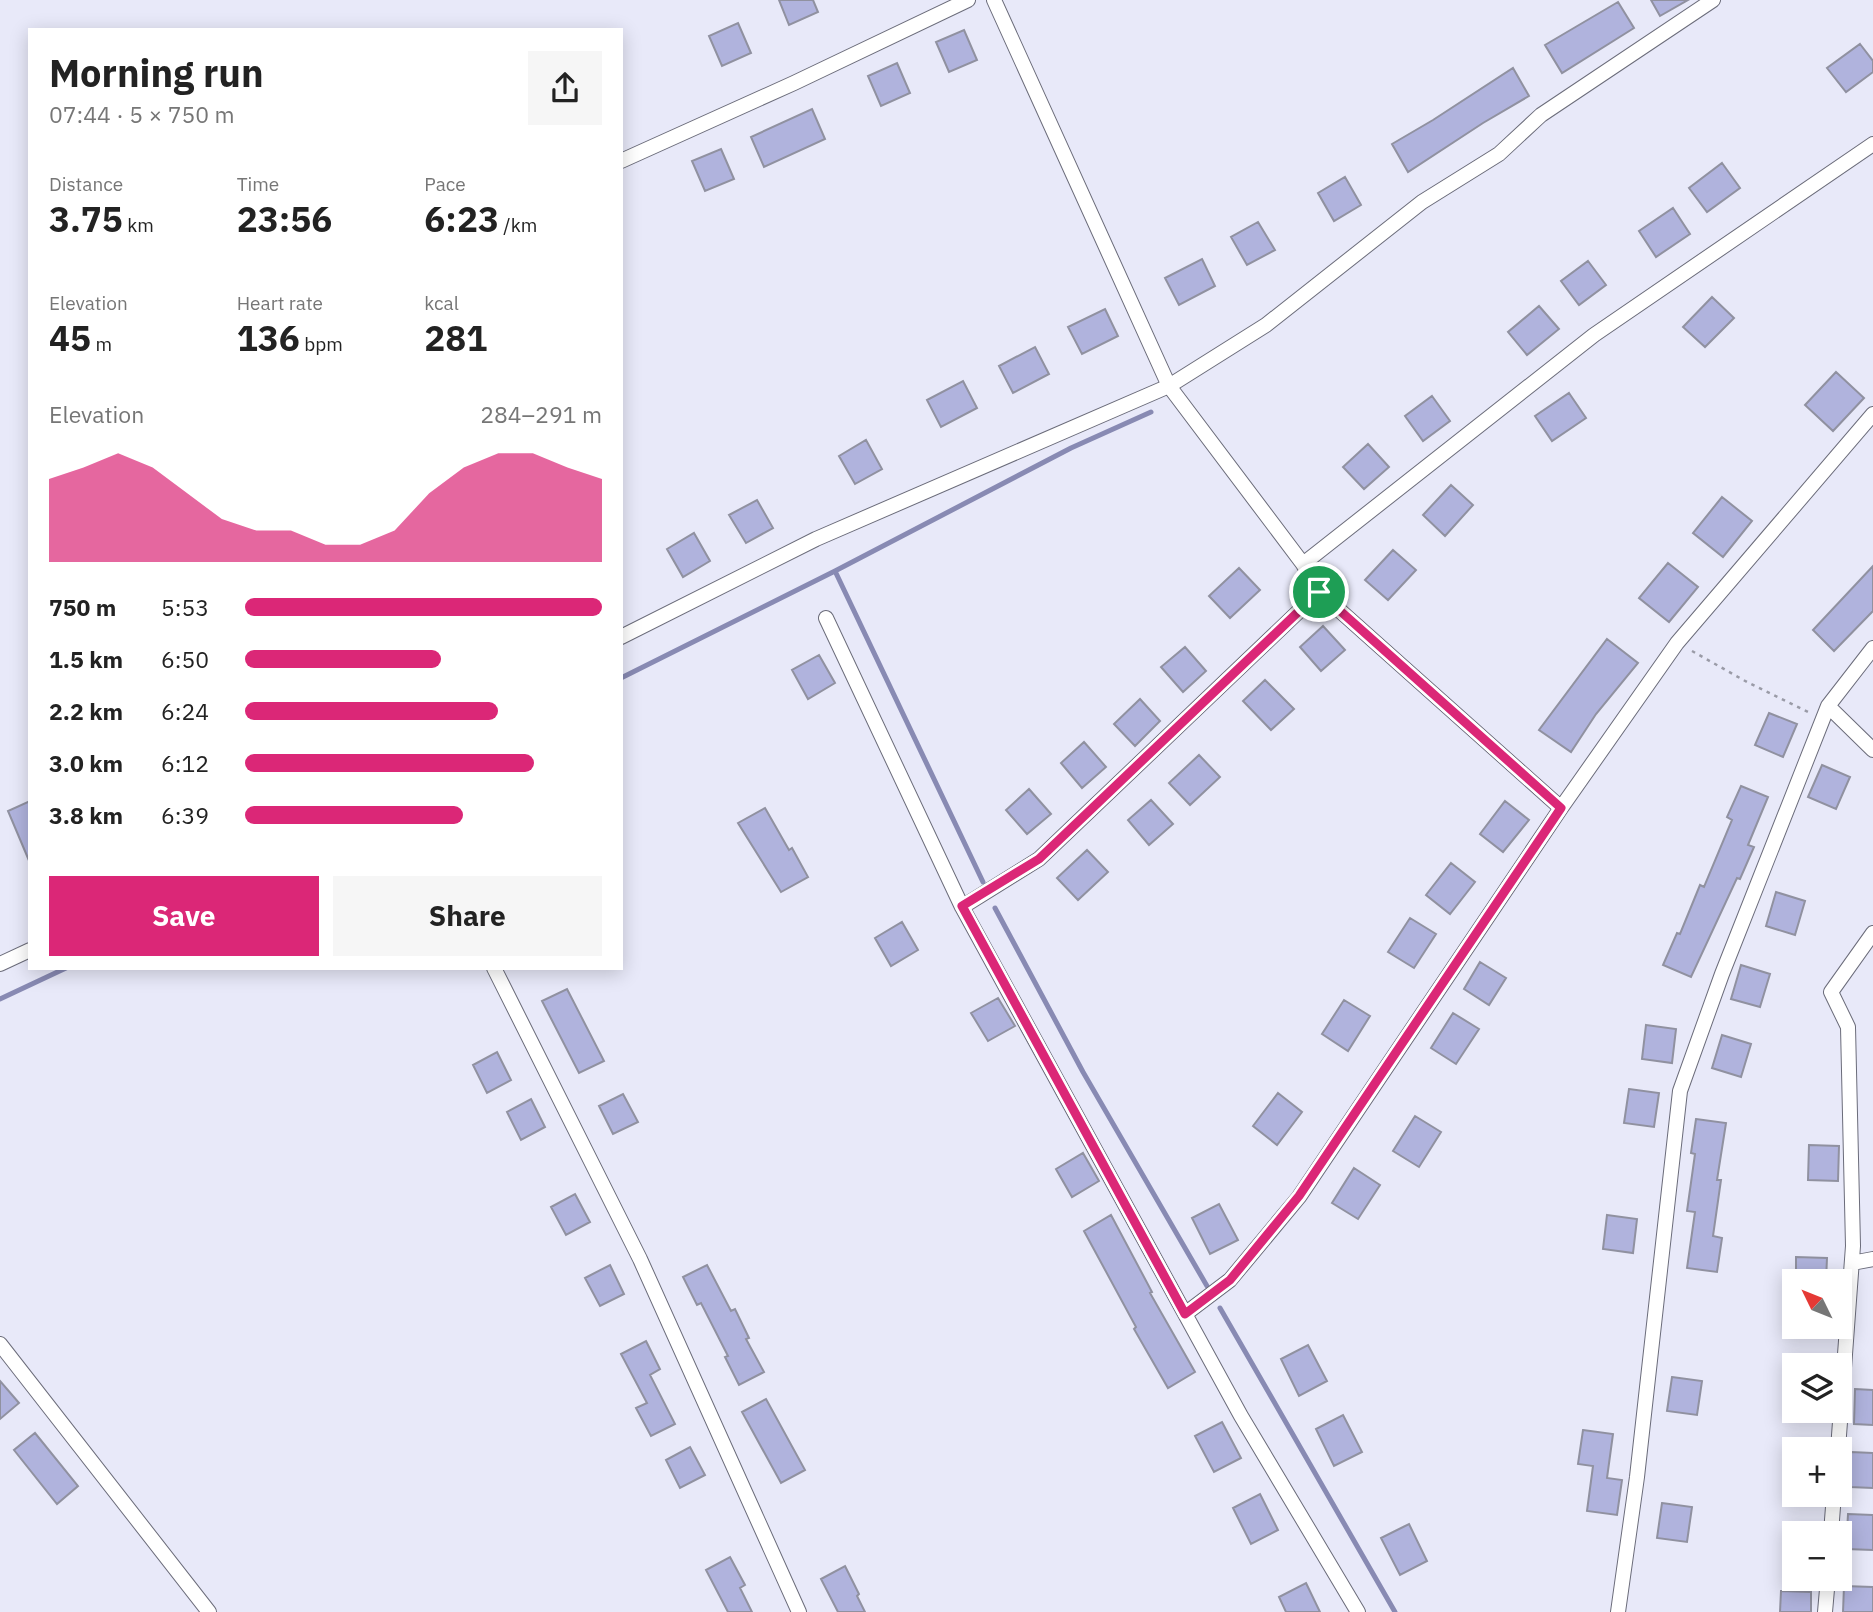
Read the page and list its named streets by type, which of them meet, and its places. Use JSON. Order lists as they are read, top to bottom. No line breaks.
{"north":"top left","page":{"heading":["Morning run","07:44 · 5 × 750 m"],"stats":[["Distance","3.75 km"],["Time","23:56"],["Pace","6:23 /km"],["Elevation","45 m"],["Heart rate","136 bpm"],["kcal","281"]],"chart":["Elevation","284–291 m"],"list":[{"name":"750 m","note":"5:53"},{"name":"1.5 km","note":"6:50"},{"name":"2.2 km","note":"6:24"},{"name":"3.0 km","note":"6:12"},{"name":"3.8 km","note":"6:39"}],"buttons":["Save","Share"],"map_buttons":["+","−"]}}
